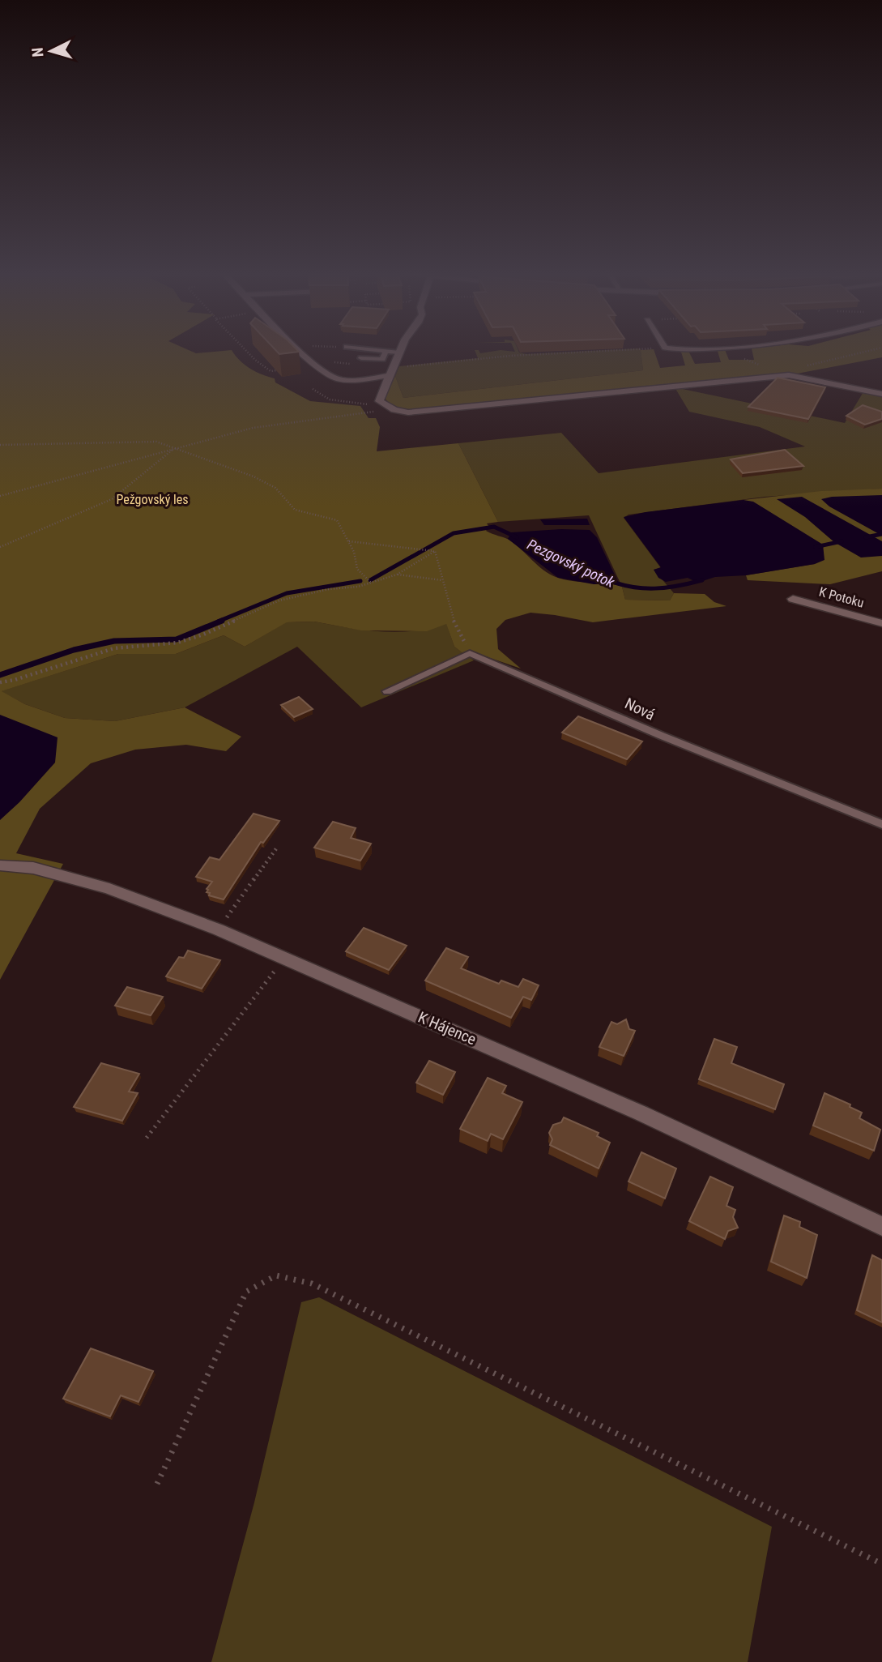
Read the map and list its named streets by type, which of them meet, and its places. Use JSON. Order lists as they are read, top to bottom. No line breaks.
{"streets":{"street":["K Potoku","K Hájence"],"lane":["Nová"]},"water":["Pezgovský potok"],"parks":["Pežgovský les"],"north":"left"}
